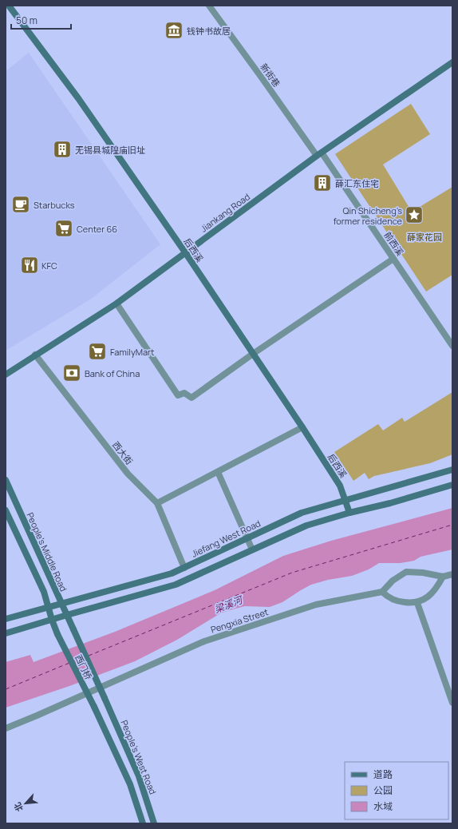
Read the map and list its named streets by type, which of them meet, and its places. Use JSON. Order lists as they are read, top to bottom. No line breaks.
{"streets":{"main road":["Jiankang Road","后西溪","Jiefang West Road","People's Middle Road","西门桥","People's West Road"],"street":["新街巷","前西溪","西大街","Pengxia Street"]},"crossings":[["新街巷","Jiankang Road"],["新街巷","前西溪"],["Jiankang Road","前西溪"],["Jiankang Road","后西溪"],["Jiankang Road","西大街"],["后西溪","Jiefang West Road"],["西大街","Jiefang West Road"],["Jiefang West Road","People's Middle Road"],["People's Middle Road","西门桥"],["西门桥","People's West Road"]],"water":["梁溪河"],"parks":["薛家花园"],"places":{"museum":["钱钟书故居"],"building":["无锡县城隍庙旧址","薛汇东住宅"],"cafe":["Starbucks"],"place":["Qin Shicheng’s former residence"],"supermarket":["Center 66","FamilyMart"],"restaurant":["KFC"],"bank":["Bank of China"]},"legend":["道路","公园","水域"],"scale_bar":"50 m","north":"bottom left"}
